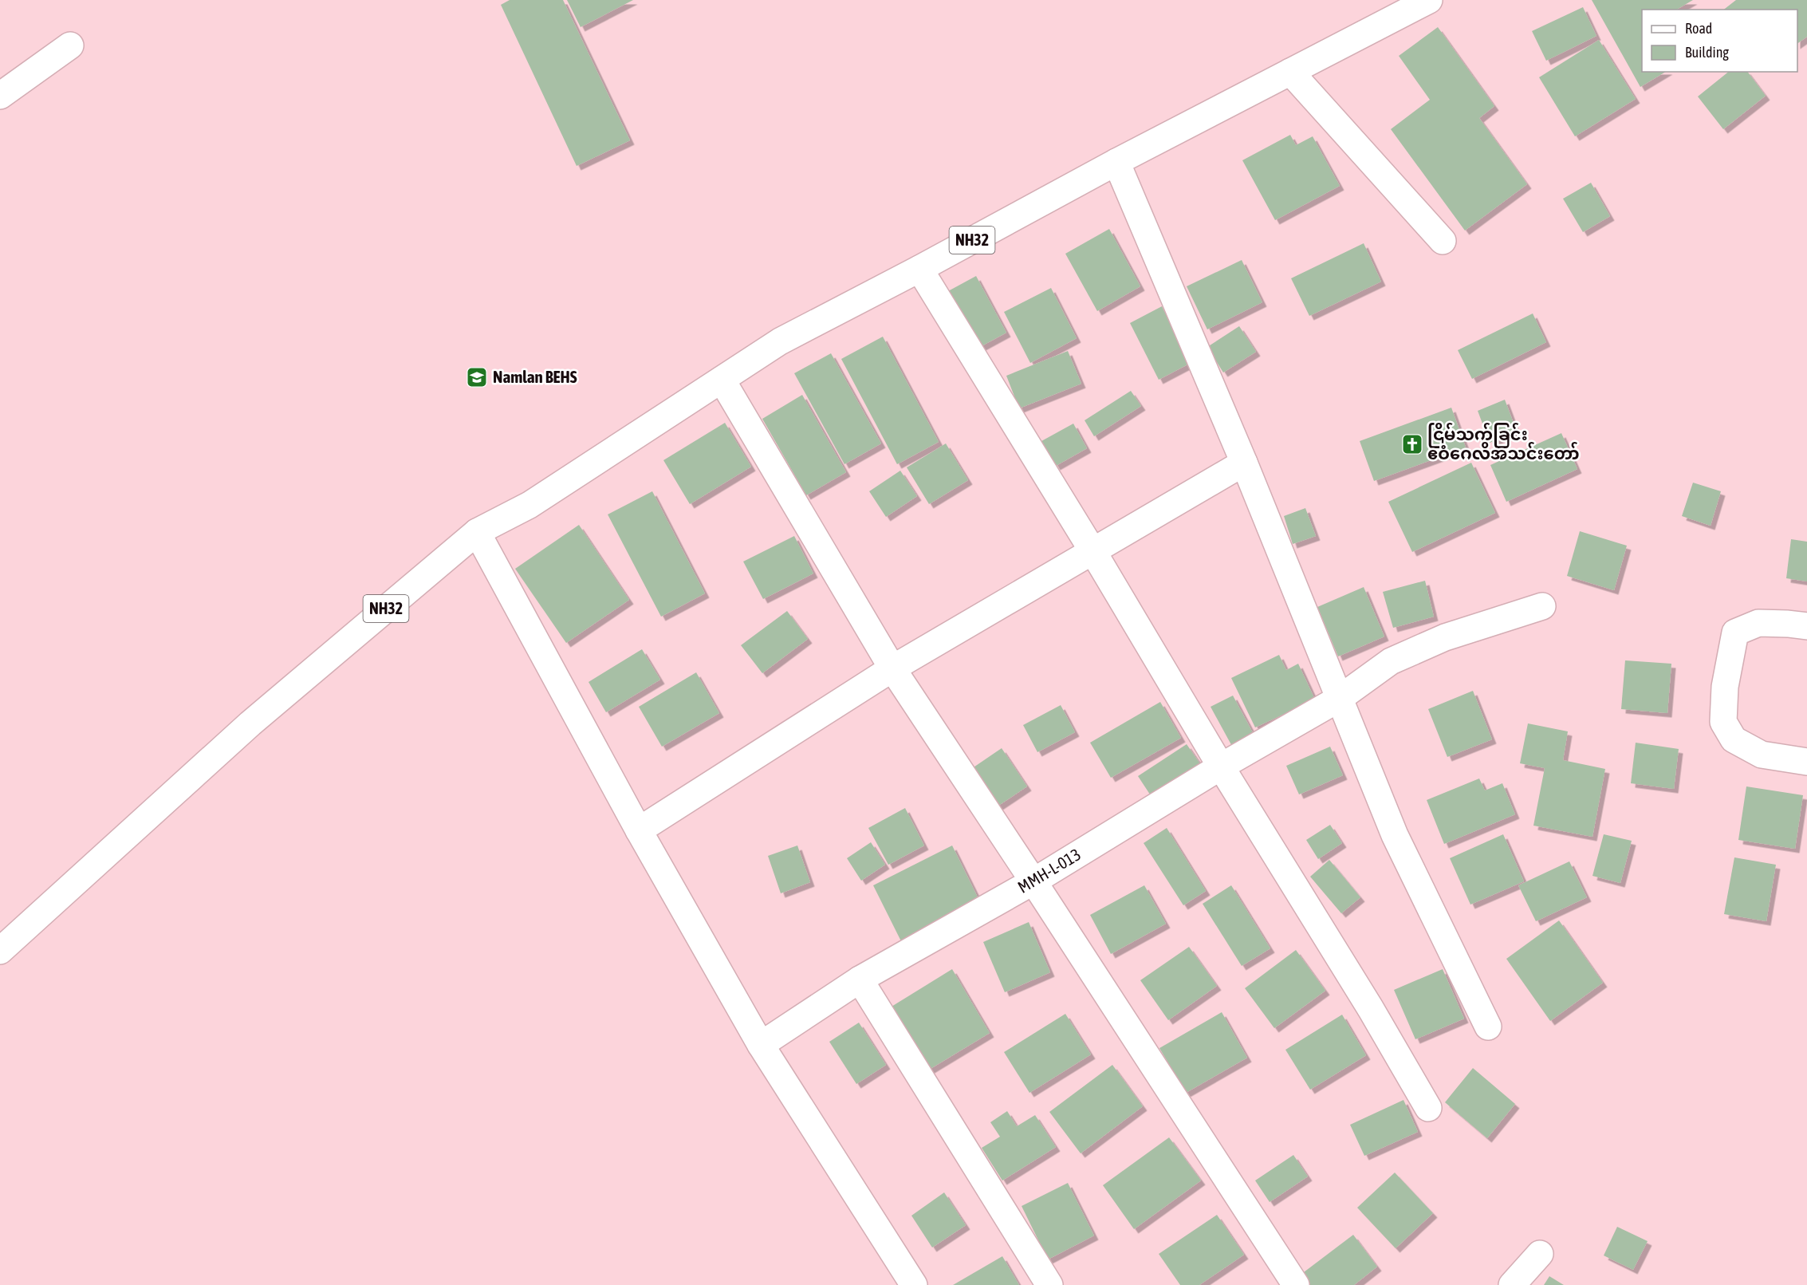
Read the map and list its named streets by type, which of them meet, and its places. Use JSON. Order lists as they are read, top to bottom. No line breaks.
{"streets":{"main road":["NH32","MMH-L-013"]},"places":{"school or university":["Namlan BEHS"],"church":["ငြိမ်သက်ခြင်း ဧဝံဂေလိအသင်းတော်"]},"legend":["Road","Building"]}
